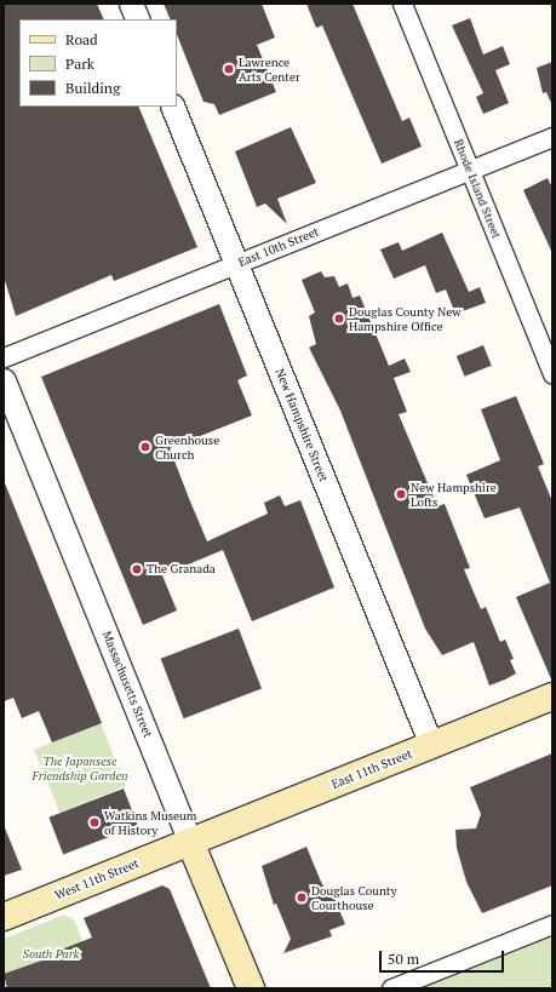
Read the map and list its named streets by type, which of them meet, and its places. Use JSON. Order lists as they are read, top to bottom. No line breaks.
{"streets":{"main road":["Massachusetts Street","East 11th Street","West 11th Street"],"street":["Rhode Island Street","East 10th Street","New Hampshire Street"]},"crossings":[["Rhode Island Street","East 10th Street"],["East 10th Street","New Hampshire Street"],["New Hampshire Street","East 11th Street"],["Massachusetts Street","East 11th Street"],["Massachusetts Street","West 11th Street"],["East 11th Street","West 11th Street"]],"parks":["The Japansese Friendship Garden","South Park"],"places":["Lawrence Arts Center","Douglas County New Hampshire Office","Greenhouse Church","New Hampshire Lofts","The Granada","Watkins Museum of History","Douglas County Courthouse"],"legend":["Road","Park","Building"],"scale_bar":"50 m"}
